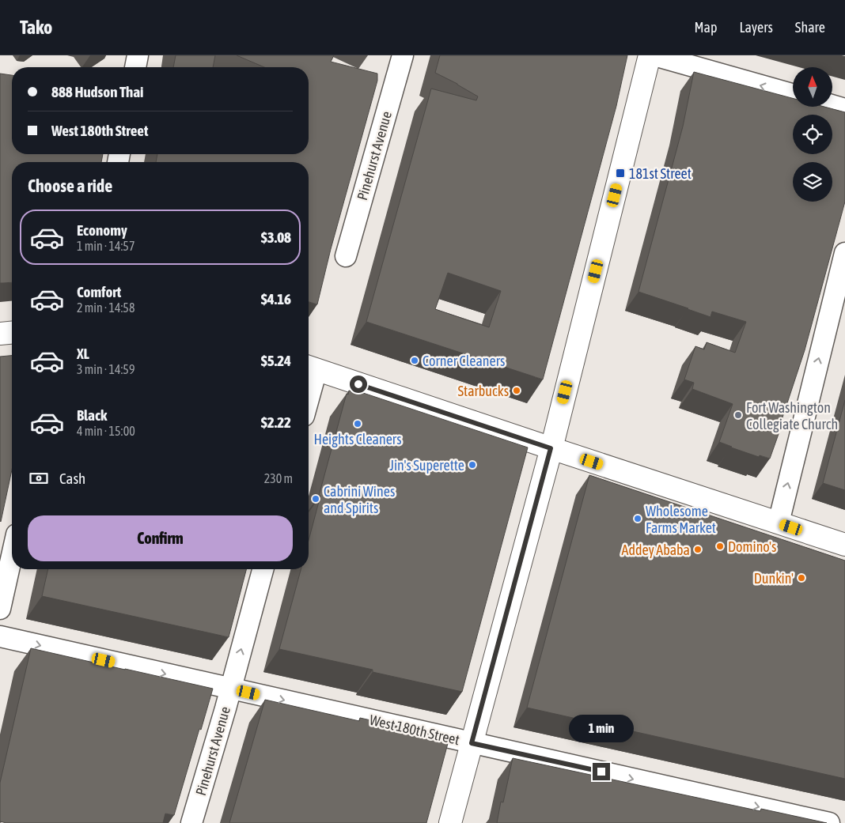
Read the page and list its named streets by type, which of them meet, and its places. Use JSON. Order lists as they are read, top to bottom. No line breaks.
{"streets":{"street":["Pinehurst Avenue","West 180th Street"]},"crossings":[["Pinehurst Avenue","West 180th Street"]],"one_way":["West 180th Street"],"places":{"transit":["181st Street"],"other":["Corner Cleaners","Starbucks","Fort Washington Collegiate Church","Heights Cleaners","Jin's Superette","Cabrini Wines and Spirits","Wholesome Farms Market","Domino's","Addey Ababa","Dunkin'"]},"north":"top","page":{"header":"Tako","nav":["Map","Layers","Share"],"banner":["888 Hudson Thai","West 180th Street"],"heading":"Choose a ride","list":[{"name":"Economy","note":"1 min · 14:57","value":"$3.08"},{"name":"Comfort","note":"2 min · 14:58","value":"$4.16"},{"name":"XL","note":"3 min · 14:59","value":"$5.24"},{"name":"Black","note":"4 min · 15:00","value":"$2.22"}],"pay":["Cash","230 m"],"buttons":"Confirm","bubble":"1 min"}}
